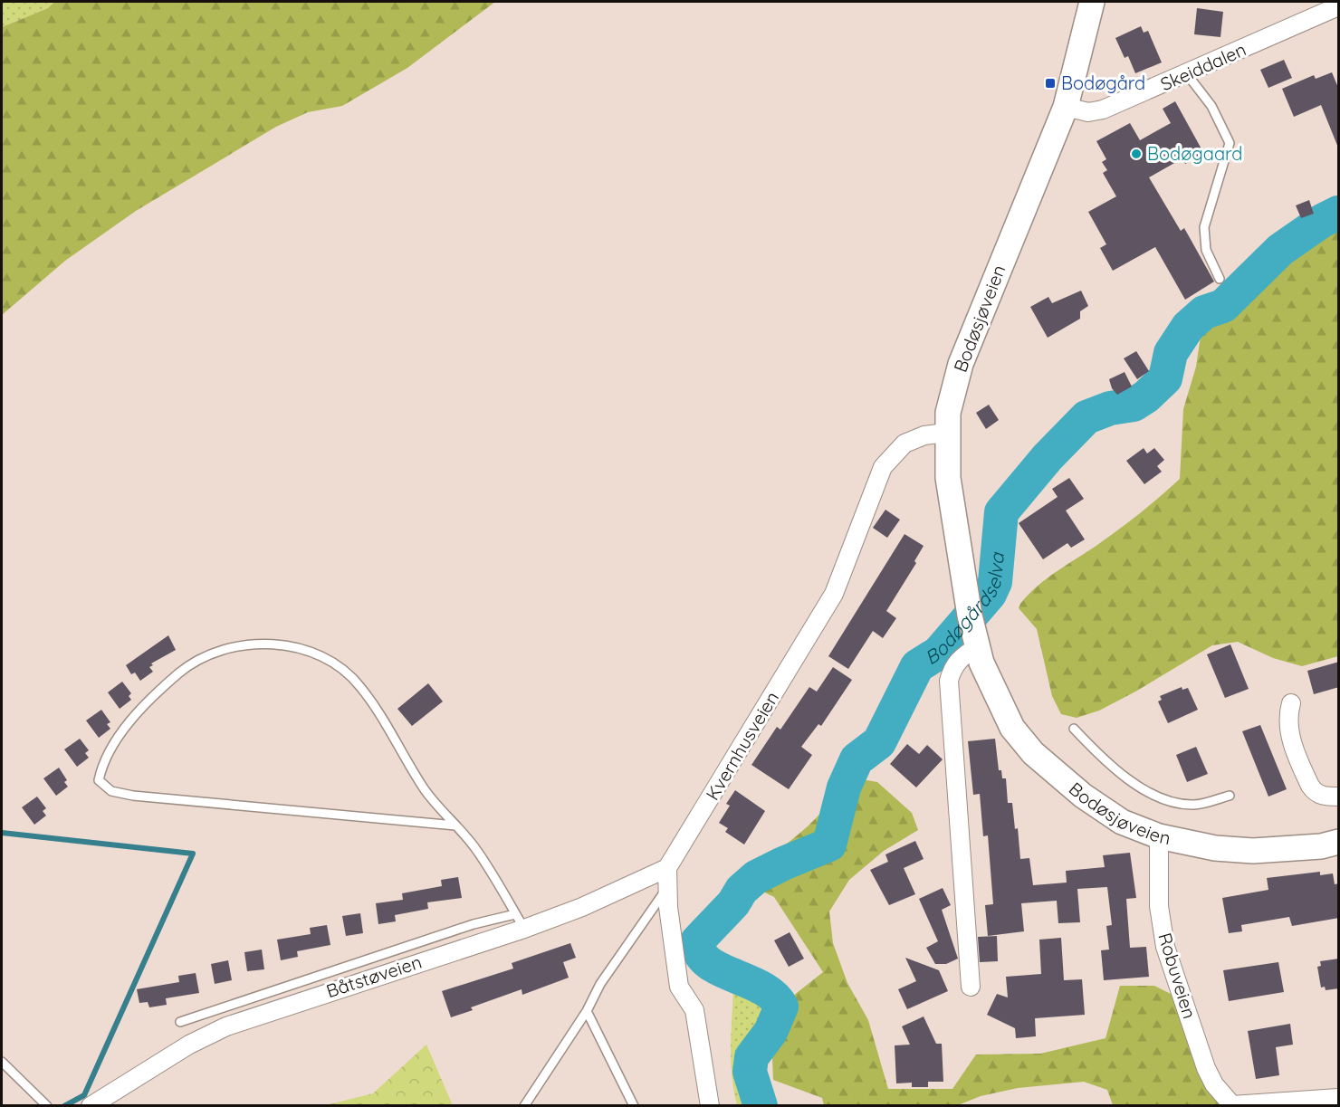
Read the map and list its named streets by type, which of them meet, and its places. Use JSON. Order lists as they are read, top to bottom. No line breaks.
{"streets":{"street":["Skeiddalen","Bodøsjøveien","Kvernhusveien","Robuveien","Båtstøveien"]},"crossings":[["Skeiddalen","Bodøsjøveien"],["Bodøsjøveien","Kvernhusveien"],["Bodøsjøveien","Robuveien"],["Kvernhusveien","Båtstøveien"]],"water":["Bodøgårdselva"],"places":{"transit":["Bodøgård"],"other":["Bodøgaard"]}}
